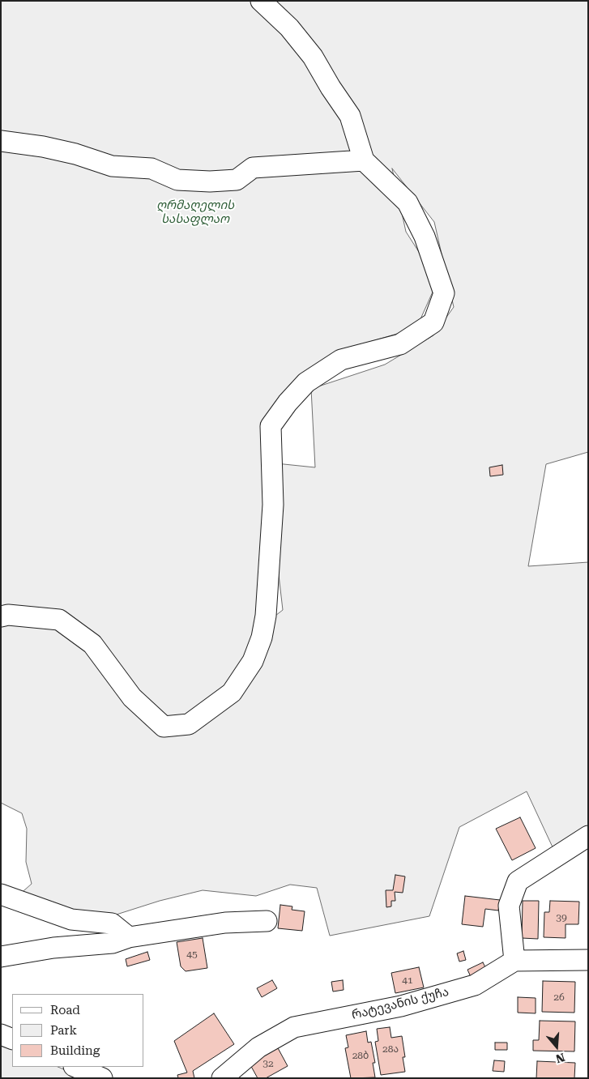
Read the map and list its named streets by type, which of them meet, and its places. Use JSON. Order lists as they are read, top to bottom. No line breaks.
{"streets":{"street":["რატევანის ქუჩა"]},"parks":["ღრმაღელის სასაფლაო"],"house_numbers":["39","45","41","26","28ა","28ბ","32"],"legend":["Road","Park","Building"],"north":"bottom"}
